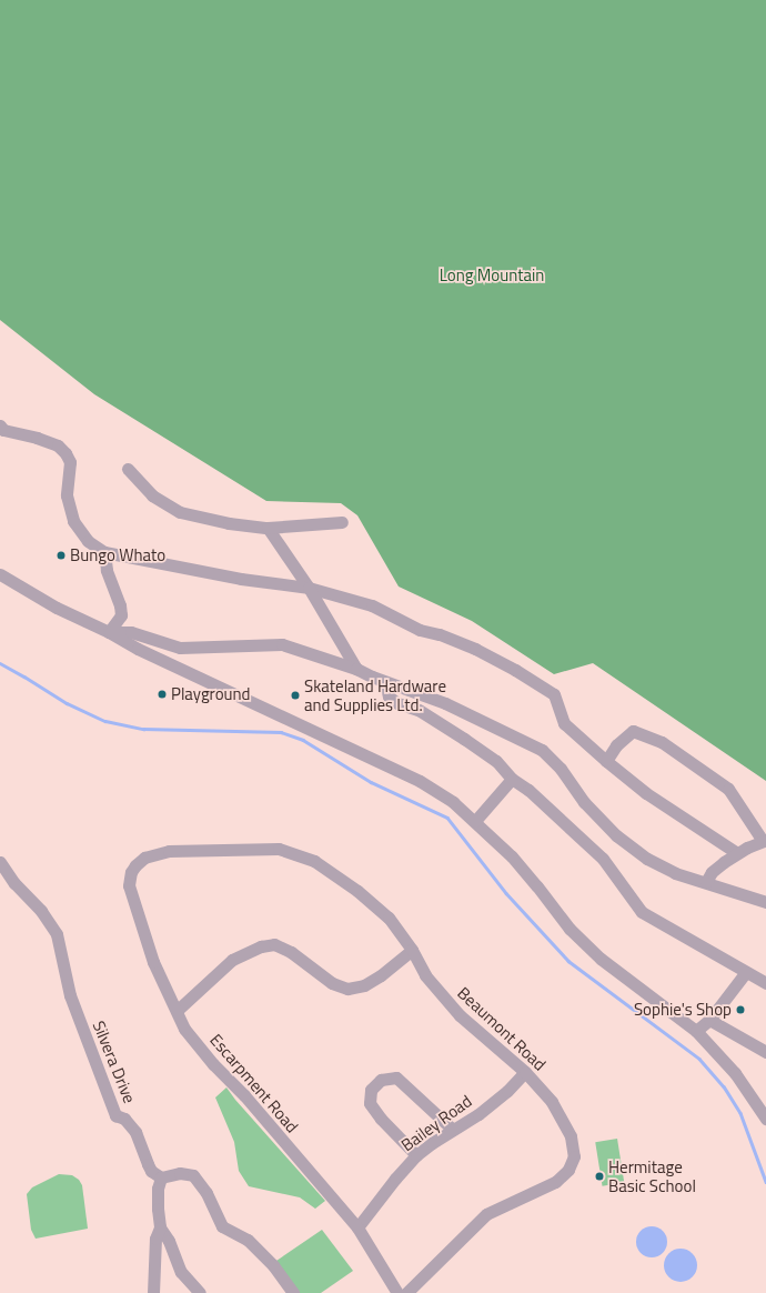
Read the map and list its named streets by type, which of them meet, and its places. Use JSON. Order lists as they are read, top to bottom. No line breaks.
{"streets":{"street":["Beaumont Road","Silvera Drive","Escarpment Road","Bailey Road"]},"crossings":[["Beaumont Road","Escarpment Road"],["Beaumont Road","Bailey Road"],["Escarpment Road","Bailey Road"]],"parks":["Long Mountain"],"places":["Bungo Whato","Playground","Skateland Hardware and Supplies Ltd.","Sophie's Shop","Hermitage Basic School"]}
